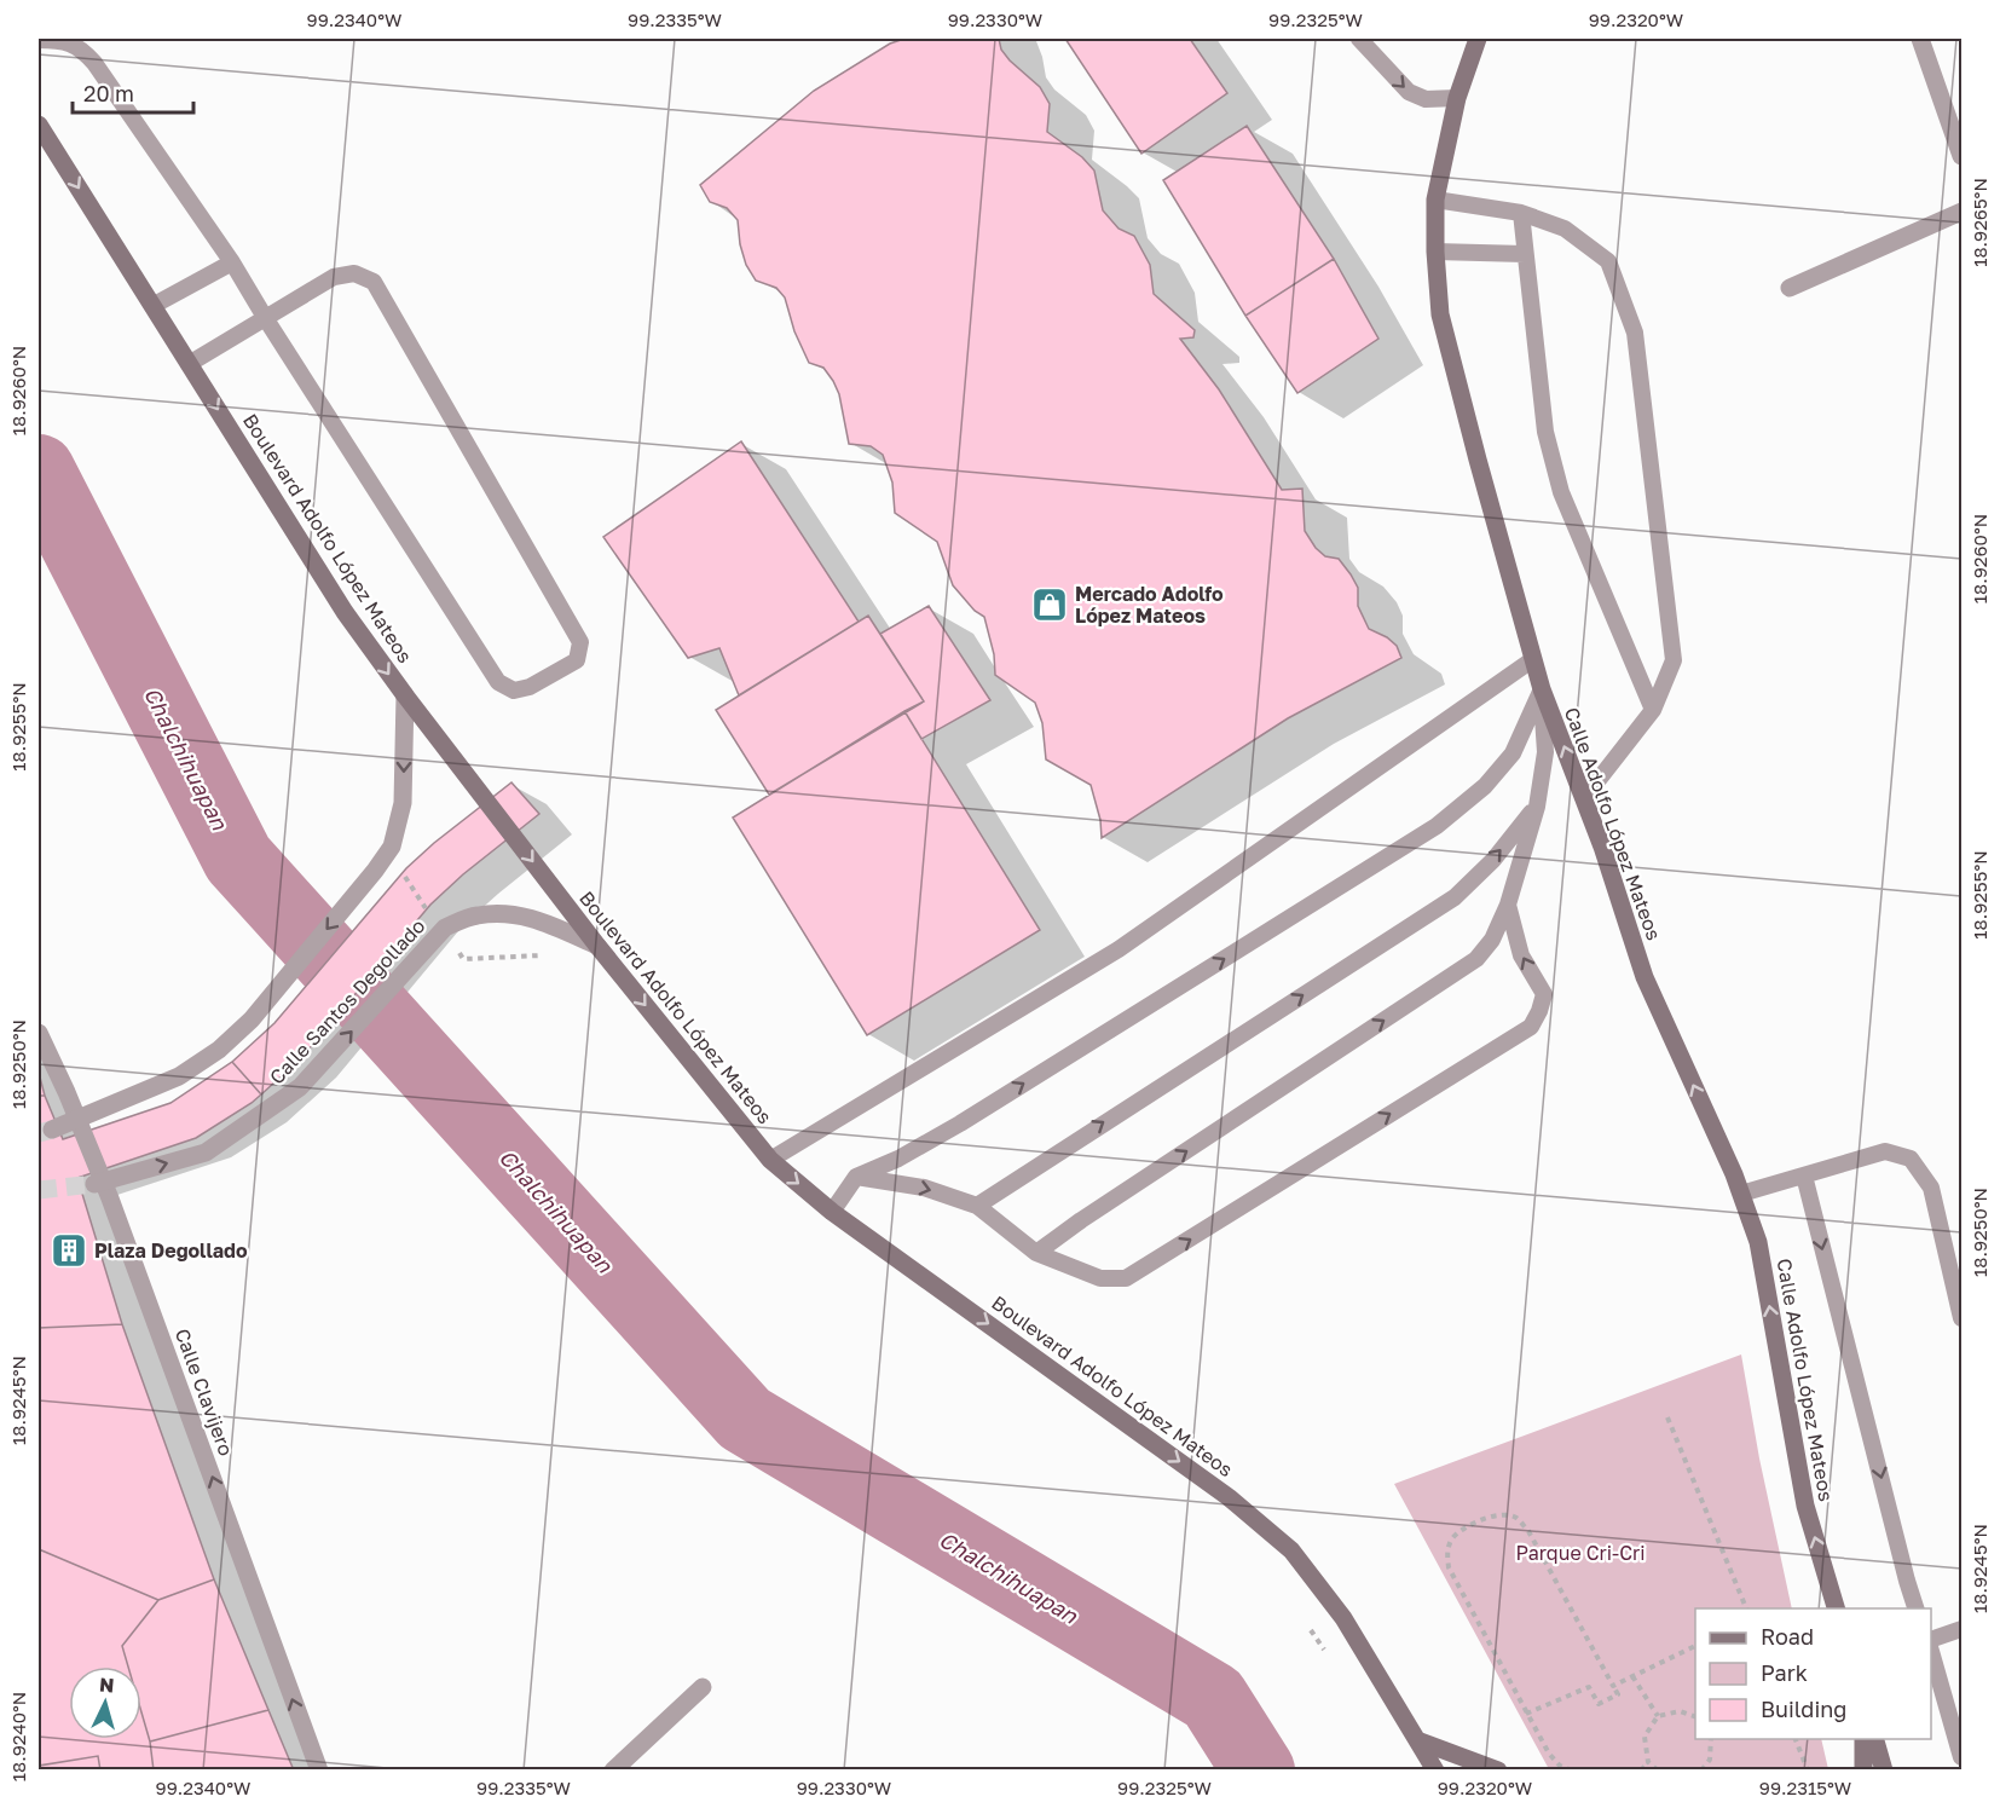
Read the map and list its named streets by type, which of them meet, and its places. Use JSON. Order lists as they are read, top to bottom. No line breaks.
{"streets":{"main road":["Boulevard Adolfo López Mateos","Calle Adolfo López Mateos"],"street":["Calle Santos Degollado","Calle Clavijero"]},"crossings":[["Boulevard Adolfo López Mateos","Calle Santos Degollado"]],"one_way":["Boulevard Adolfo López Mateos","Calle Adolfo López Mateos","Calle Santos Degollado","Calle Clavijero"],"water":["Chalchihuapan"],"parks":["Parque Cri-Cri"],"places":{"shop":["Mercado Adolfo López Mateos"],"building":["Plaza Degollado"]},"legend":["Road","Park","Building"],"scale_bar":"20 m","north":"top","coordinates":["99.2340°W","99.2335°W","99.2330°W","99.2325°W","99.2320°W","18.9265°N","18.9260°N","18.9255°N","18.9250°N","18.9245°N","18.9240°N","99.2315°W"]}
